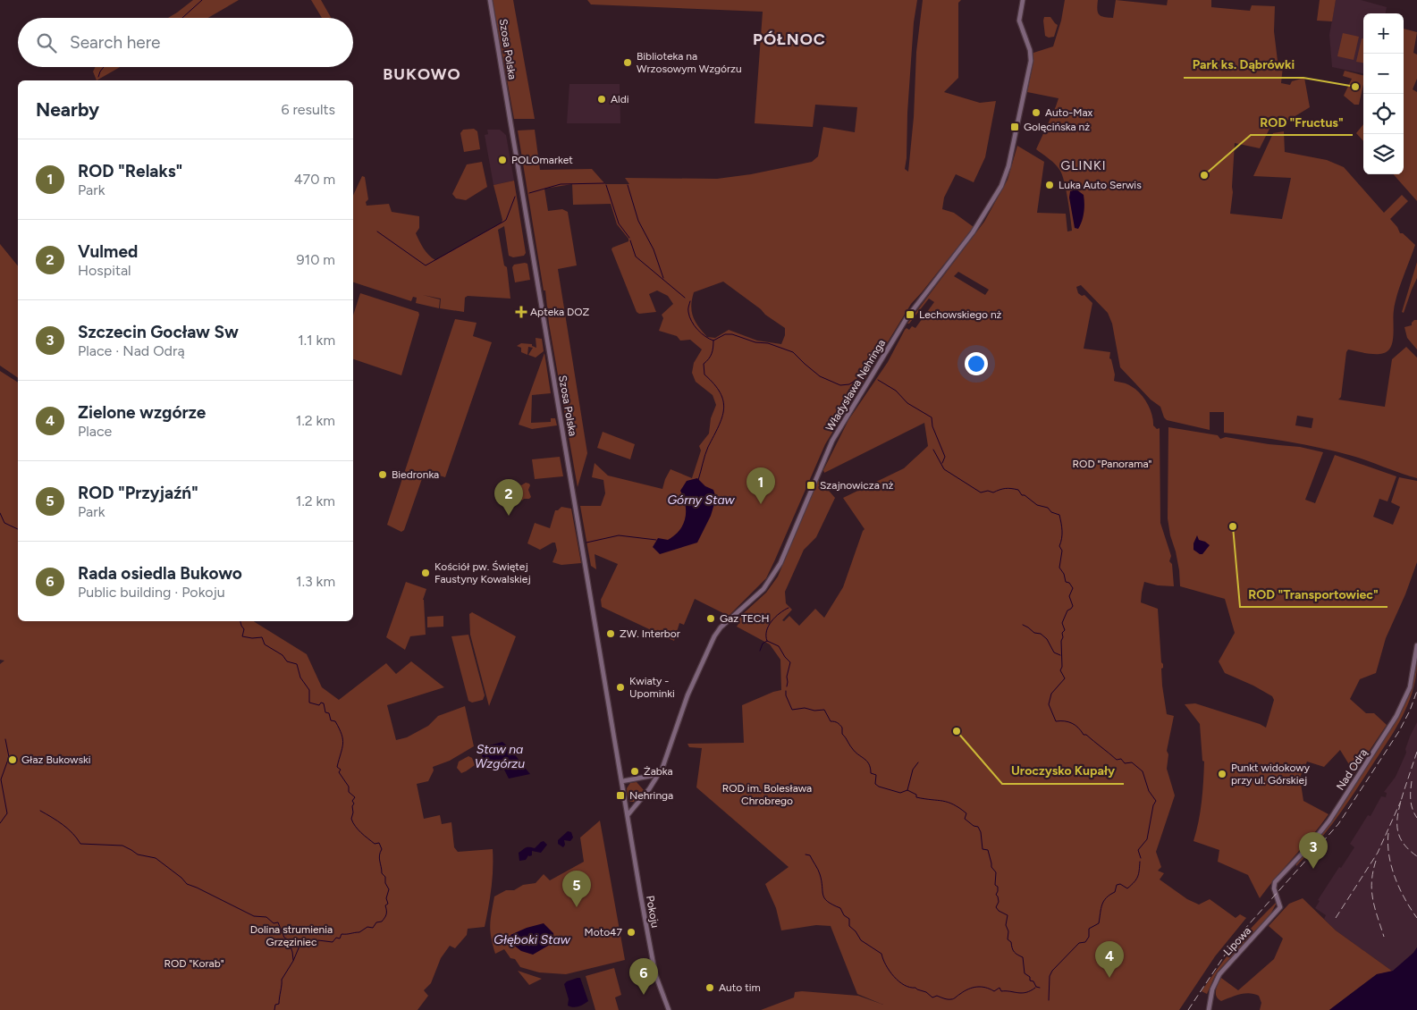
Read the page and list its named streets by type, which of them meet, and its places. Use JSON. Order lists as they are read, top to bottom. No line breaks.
{"streets":{"street":["Szosa Polska","Władysława Nehringa","Nad Odrą","Pokoju","Lipowa"]},"crossings":[["Szosa Polska","Władysława Nehringa"],["Szosa Polska","Pokoju"],["Władysława Nehringa","Pokoju"],["Nad Odrą","Lipowa"]],"districts":["PÓŁNOC","BUKOWO","GLINKI"],"water":["Górny Staw","Staw na Wzgórzu","Głęboki Staw"],"parks":["ROD \"Panorama\"","ROD im. Bolesława Chrobrego","Dolina strumienia Grzęziniec","ROD \"Korab\""],"places":{"other":["Biblioteka na Wrzosowym Wzgórzu","Park ks. Dąbrówki","Aldi","Auto-Max","POLOmarket","ROD \"Fructus\"","Luka Auto Serwis","Biedronka","ROD \"Transportowiec\"","Kościół pw. Świętej Faustyny Kowalskiej","Gaz TECH","ZW. Interbor","Kwiaty - Upominki","Uroczysko Kupały","Głaz Bukowski","Żabka","Punkt widokowy przy ul. Górskiej","Moto47","Auto tim"],"transit":["Golęcińska nż","Lechowskiego nż","Szajnowicza nż","Nehringa"],"health":["Apteka DOZ"]},"page":{"map_buttons":["+","−"],"search":"Search here","heading":["Nearby","6 results"],"list":[{"mark":"1","name":"ROD \"Relaks\"","note":"Park","value":"470 m"},{"mark":"2","name":"Vulmed","note":"Hospital","value":"910 m"},{"mark":"3","name":"Szczecin Gocław Sw","note":"Place · Nad Odrą","value":"1.1 km"},{"mark":"4","name":"Zielone wzgórze","note":"Place","value":"1.2 km"},{"mark":"5","name":"ROD \"Przyjaźń\"","note":"Park","value":"1.2 km"},{"mark":"6","name":"Rada osiedla Bukowo","note":"Public building · Pokoju","value":"1.3 km"}],"pins":["1","2","3","5","4","6"]}}
